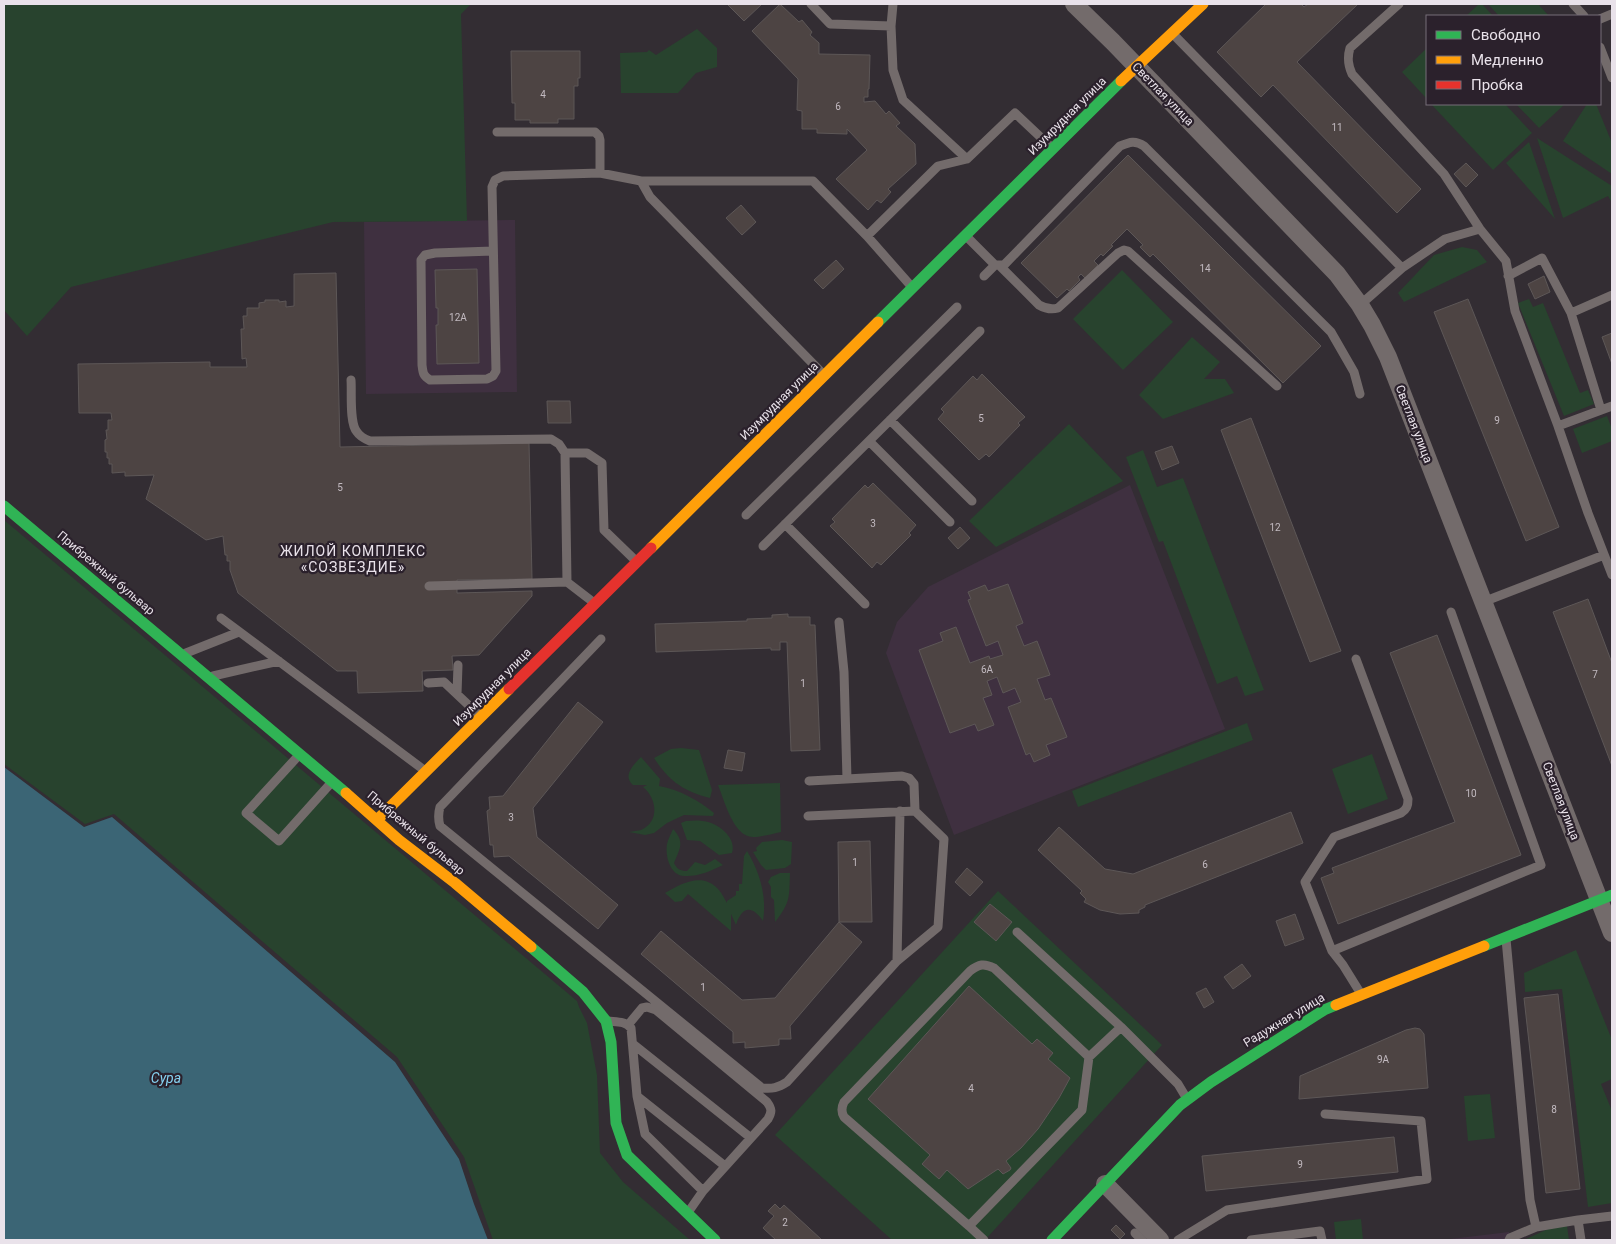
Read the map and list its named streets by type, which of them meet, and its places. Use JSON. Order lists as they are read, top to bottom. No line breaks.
{"streets":{"main road":["Изумрудная улица","Прибрежный бульвар","Радужная улица"],"street":["Светлая улица"]},"crossings":[["Светлая улица","Изумрудная улица"],["Светлая улица","Радужная улица"],["Изумрудная улица","Прибрежный бульвар"]],"districts":["ЖИЛОЙ КОМПЛЕКС «СОЗВЕЗДИЕ»"],"water":["Сура"],"house_numbers":["4","6","11","14","12А","5","9","5","3","12","6А","7","1","10","3","1","6","1","9А","4","8","9","2"],"legend":["Свободно","Медленно","Пробка"]}
